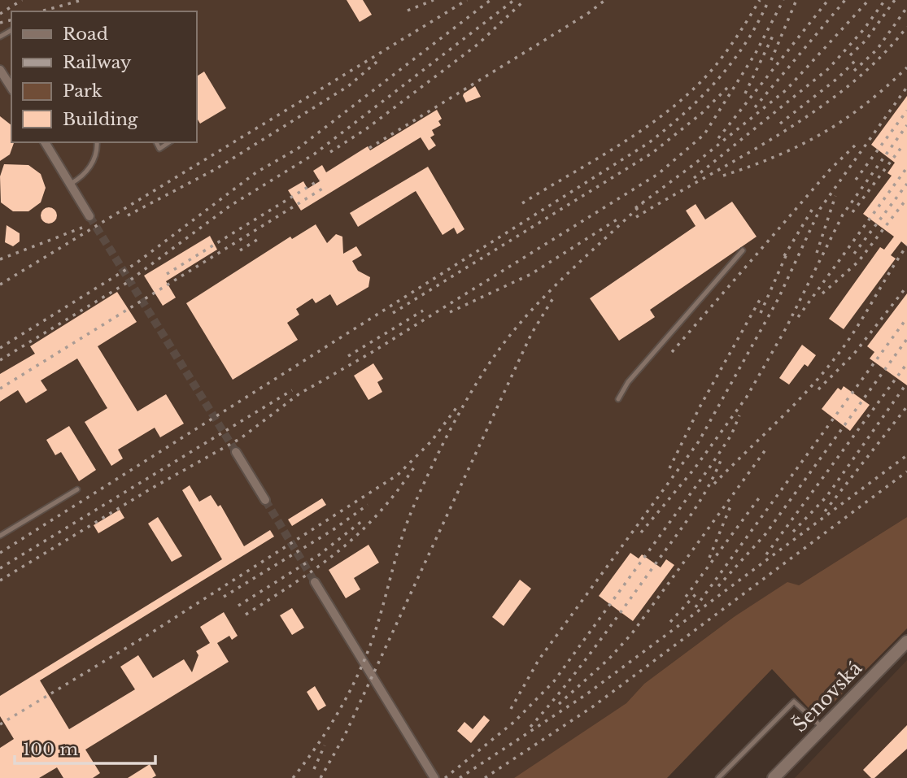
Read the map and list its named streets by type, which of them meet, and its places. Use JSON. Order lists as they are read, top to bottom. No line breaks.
{"streets":{"street":["Šenovská"]},"legend":["Road","Railway","Park","Building"],"scale_bar":"100 m"}
